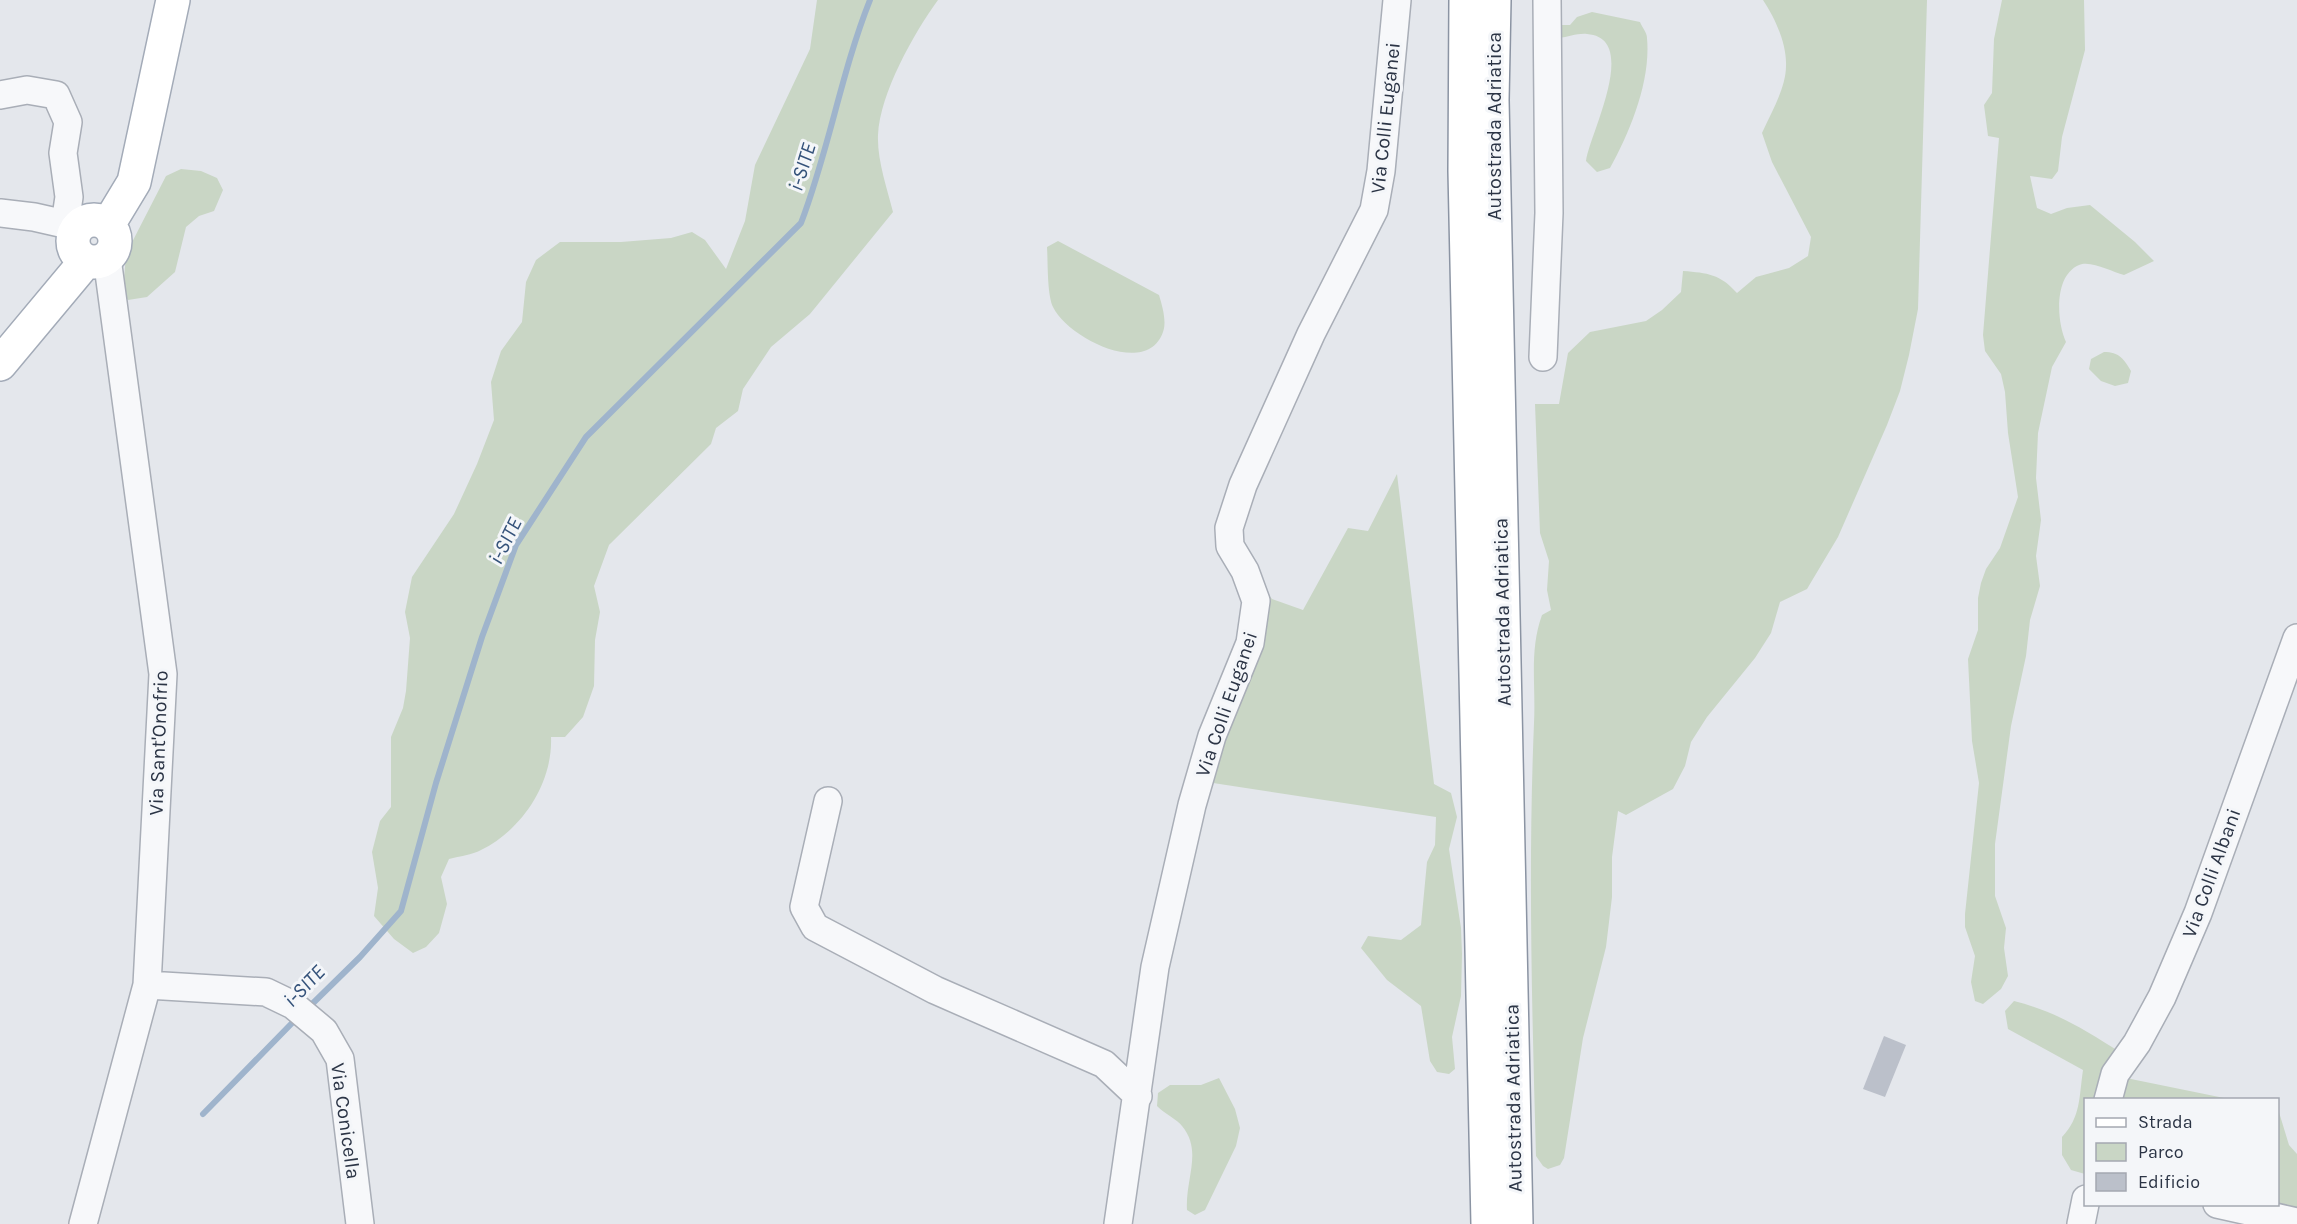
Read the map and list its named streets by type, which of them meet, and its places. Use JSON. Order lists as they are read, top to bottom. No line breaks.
{"streets":{"main road":["Autostrada Adriatica"],"street":["Via Colli Euganei","Via Sant'Onofrio","Via Colli Albani","Via Conicella"]},"crossings":[["Via Sant'Onofrio","Via Conicella"]],"water":["i-SITE"],"legend":["Strada","Parco","Edificio"]}
